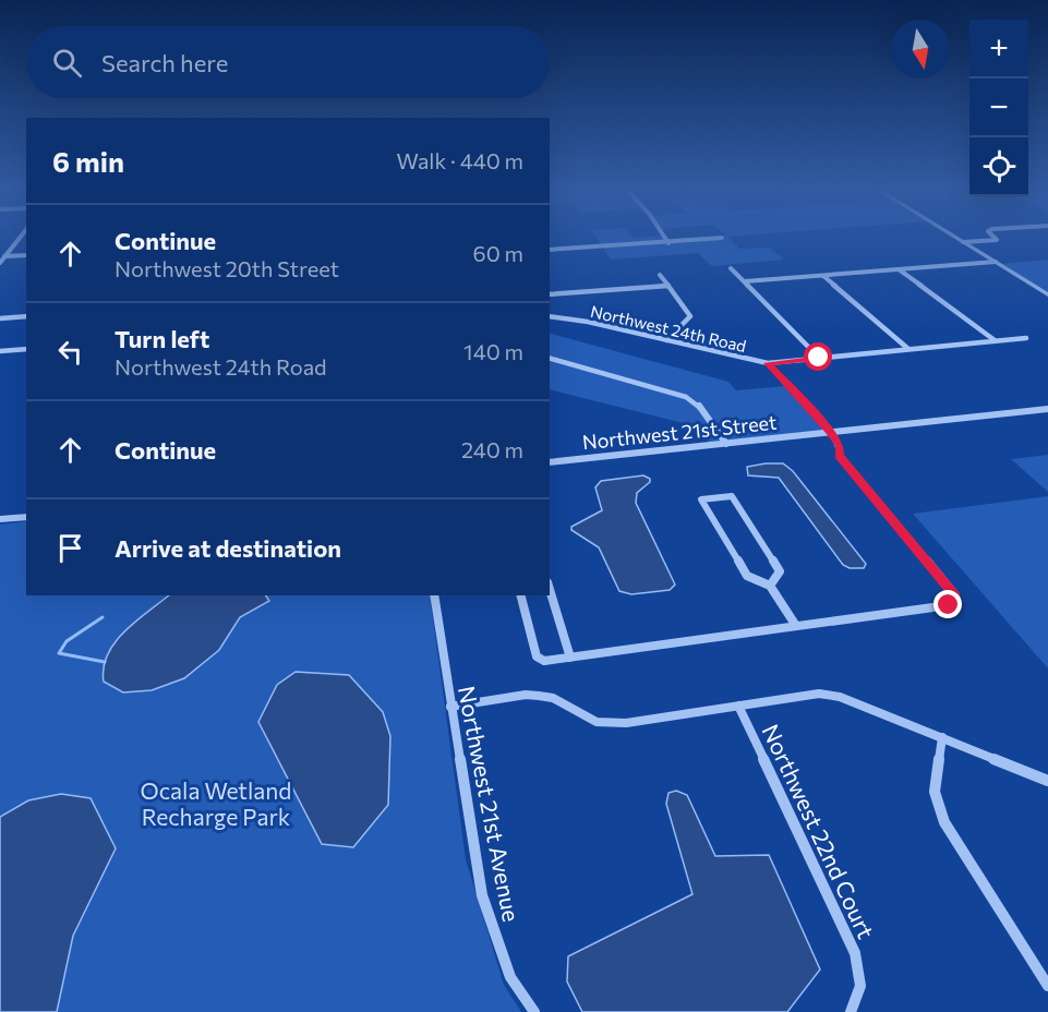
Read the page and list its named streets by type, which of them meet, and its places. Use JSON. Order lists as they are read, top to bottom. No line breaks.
{"streets":{"street":["Northwest 24th Road","Northwest 21st Street","Northwest 21st Avenue","Northwest 22nd Court"]},"crossings":[["Northwest 24th Road","Northwest 21st Street"]],"parks":["Ocala Wetland Recharge Park"],"north":"bottom","page":{"map_buttons":["+","−"],"search":"Search here","heading":["6 min","Walk · 440 m"],"list":[["Continue","Northwest 20th Street","60 m"],["Turn left","Northwest 24th Road","140 m"],["Continue","240 m"],"Arrive at destination"]}}
